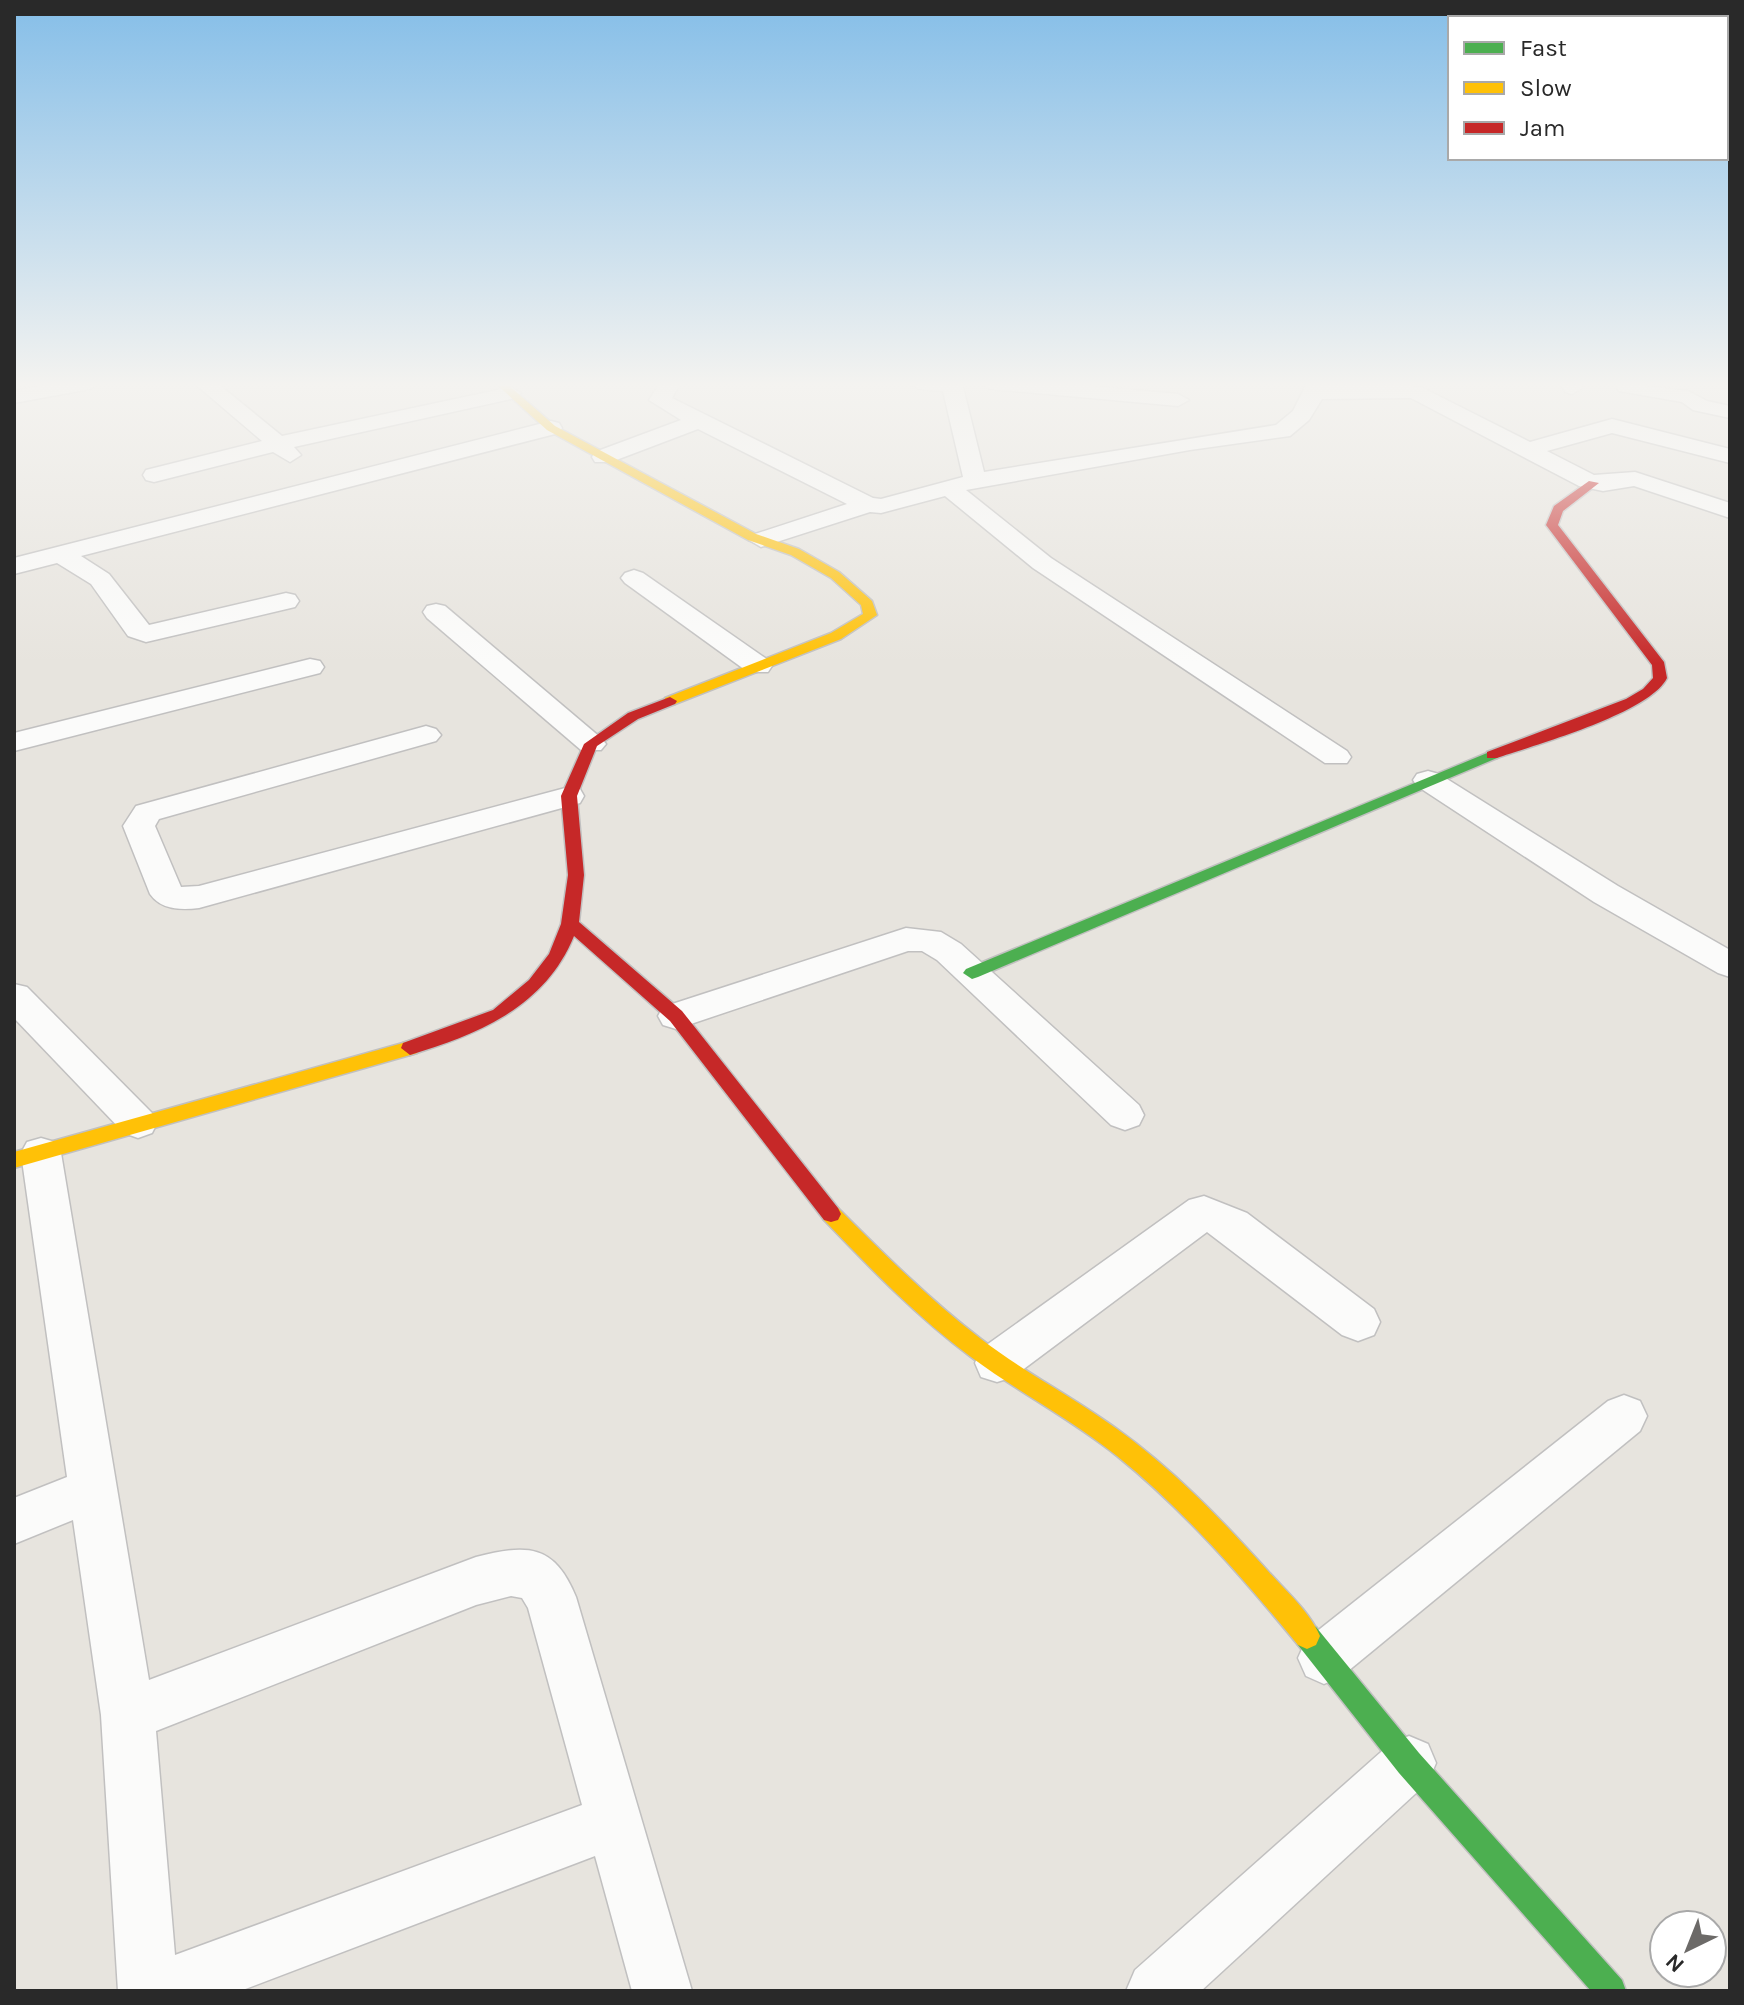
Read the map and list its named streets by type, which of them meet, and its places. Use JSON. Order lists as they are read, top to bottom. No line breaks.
{"legend":["Fast","Slow","Jam"],"north":"bottom left"}
